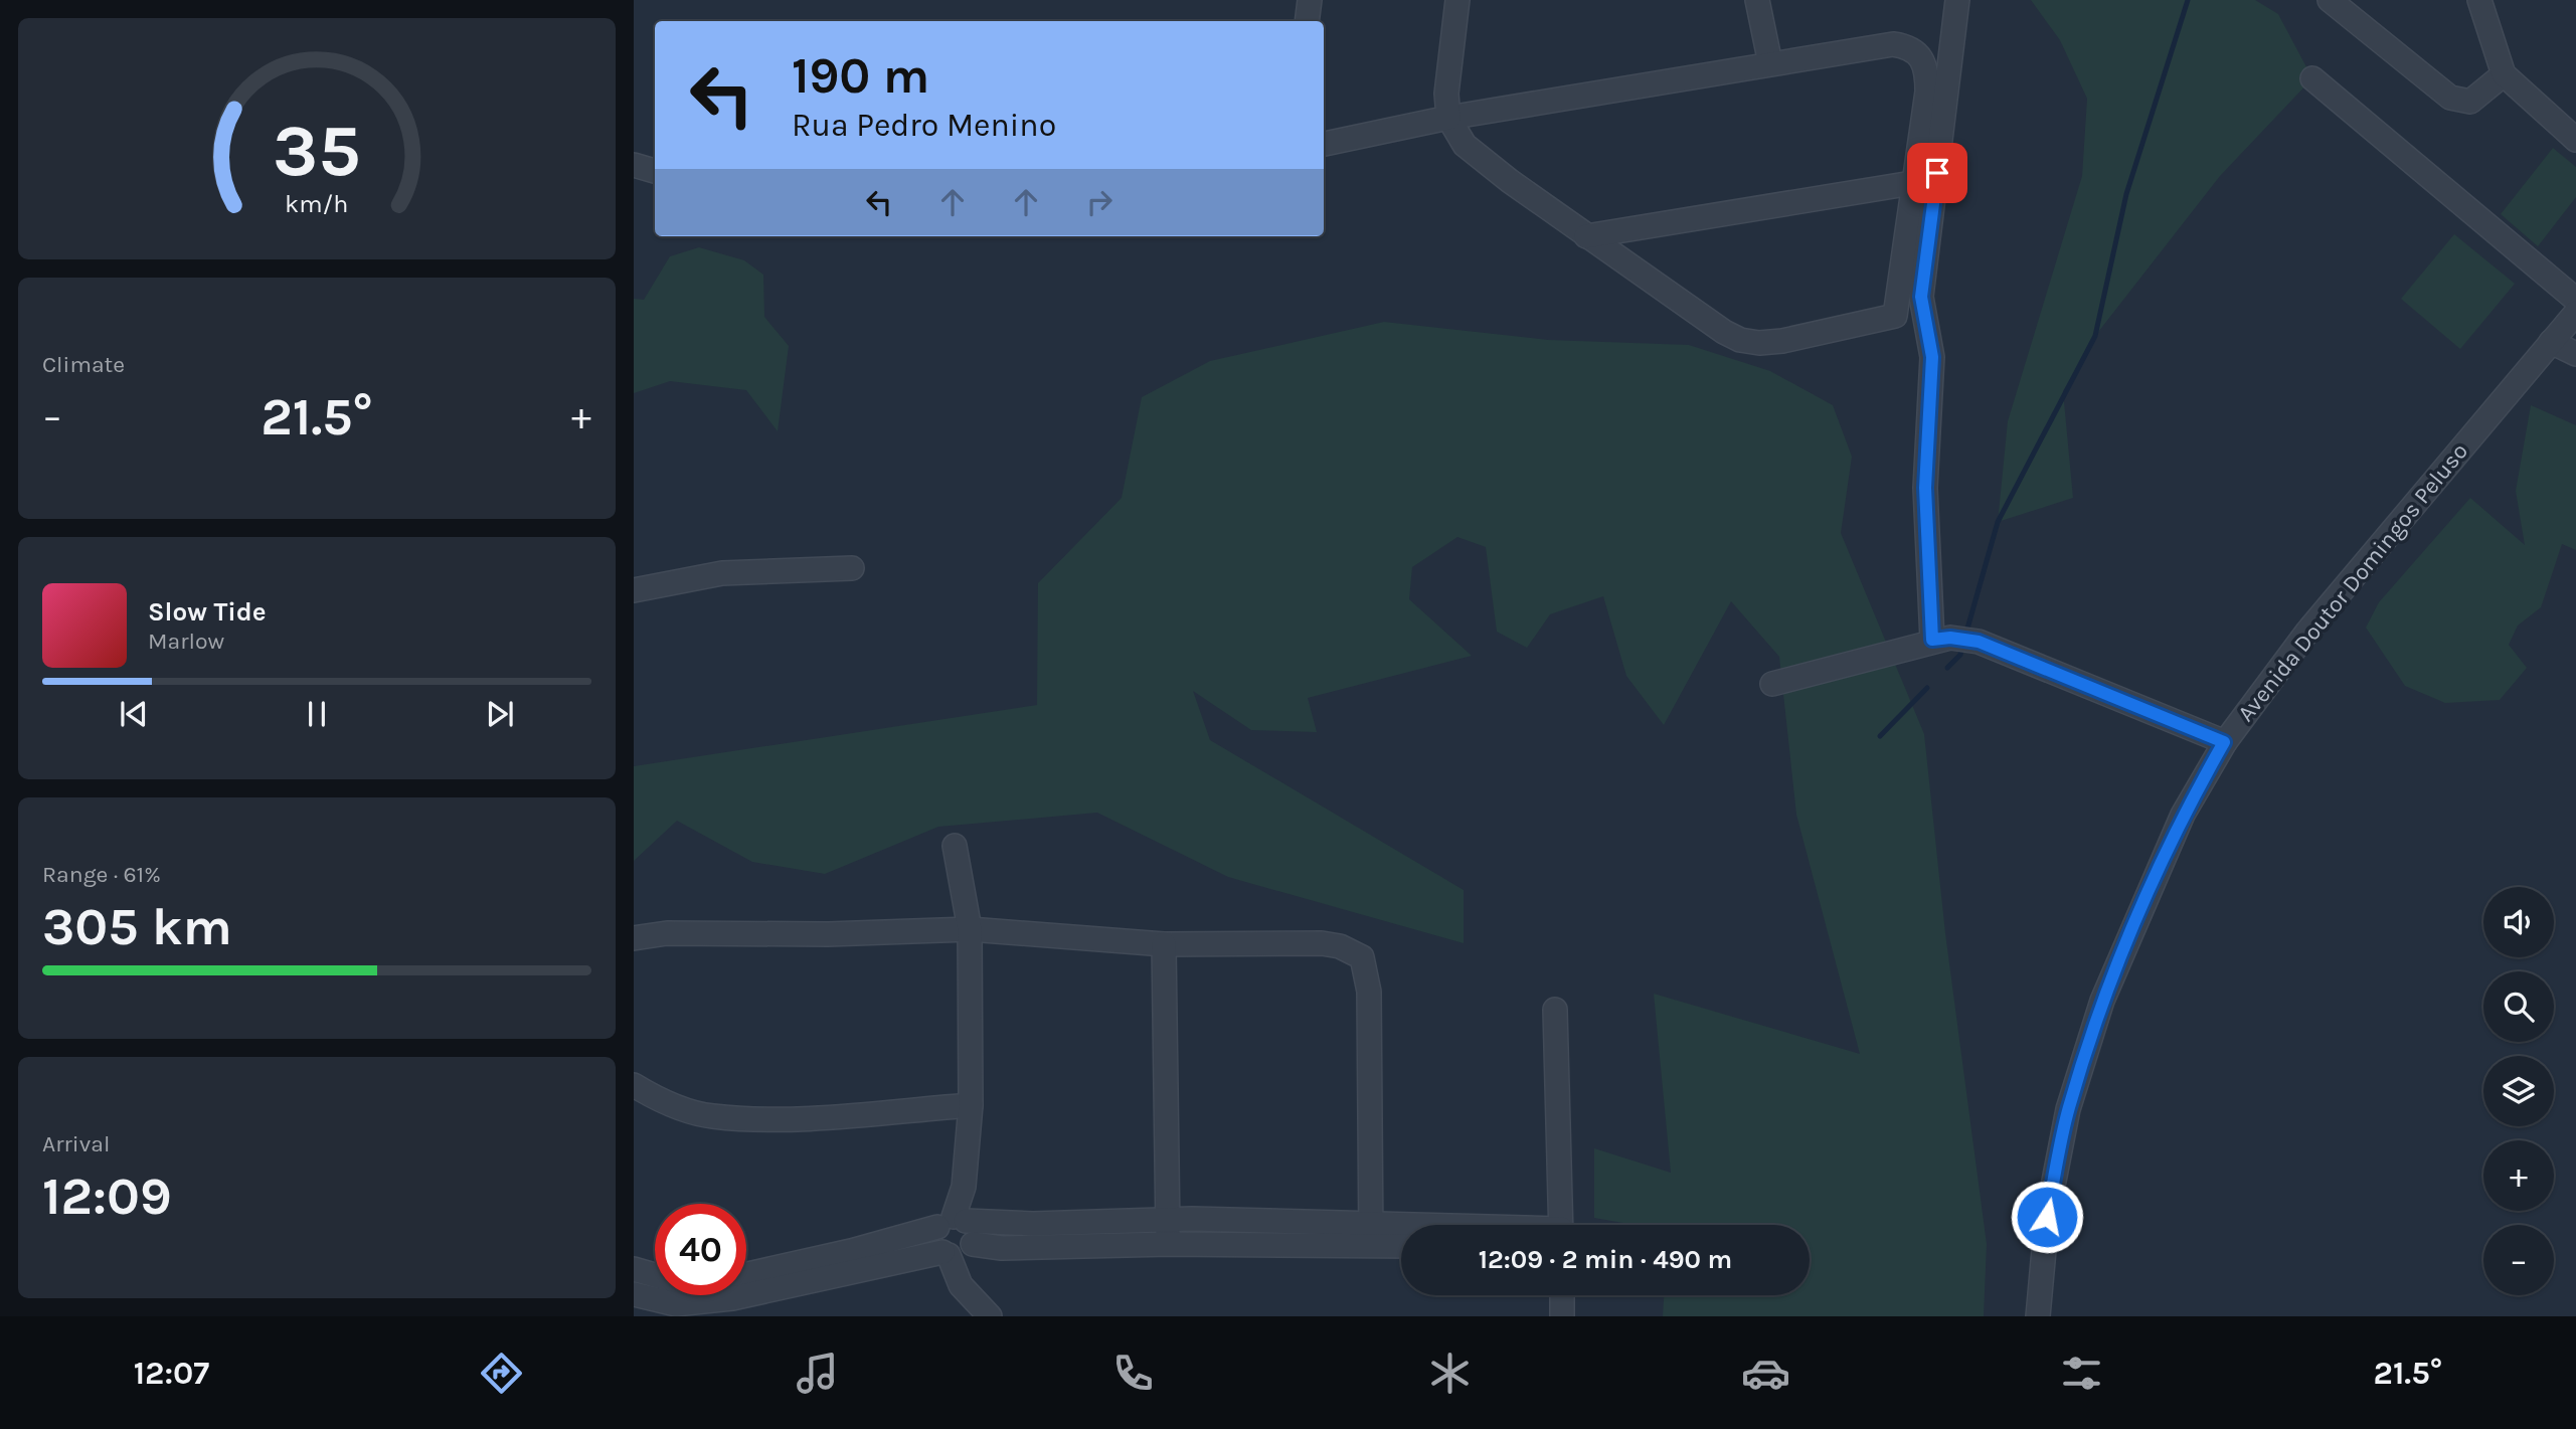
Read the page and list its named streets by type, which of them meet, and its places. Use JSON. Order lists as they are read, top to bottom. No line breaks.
{"streets":{"street":["Avenida Doutor Domingos Peluso"]},"page":{"turn":["190 m","Rua Pedro Menino"],"tile":["Climate",["Range · 61%","305 km"],["Arrival","12:09"]],"heat":["−","21.5°","+"],"song":["Slow Tide","Marlow"],"map_buttons":["+","−"],"limit":"40","trip":"12:09 · 2 min · 490 m","tabs":["12:07","21.5°"],"gauge":["35","km/h"]}}
